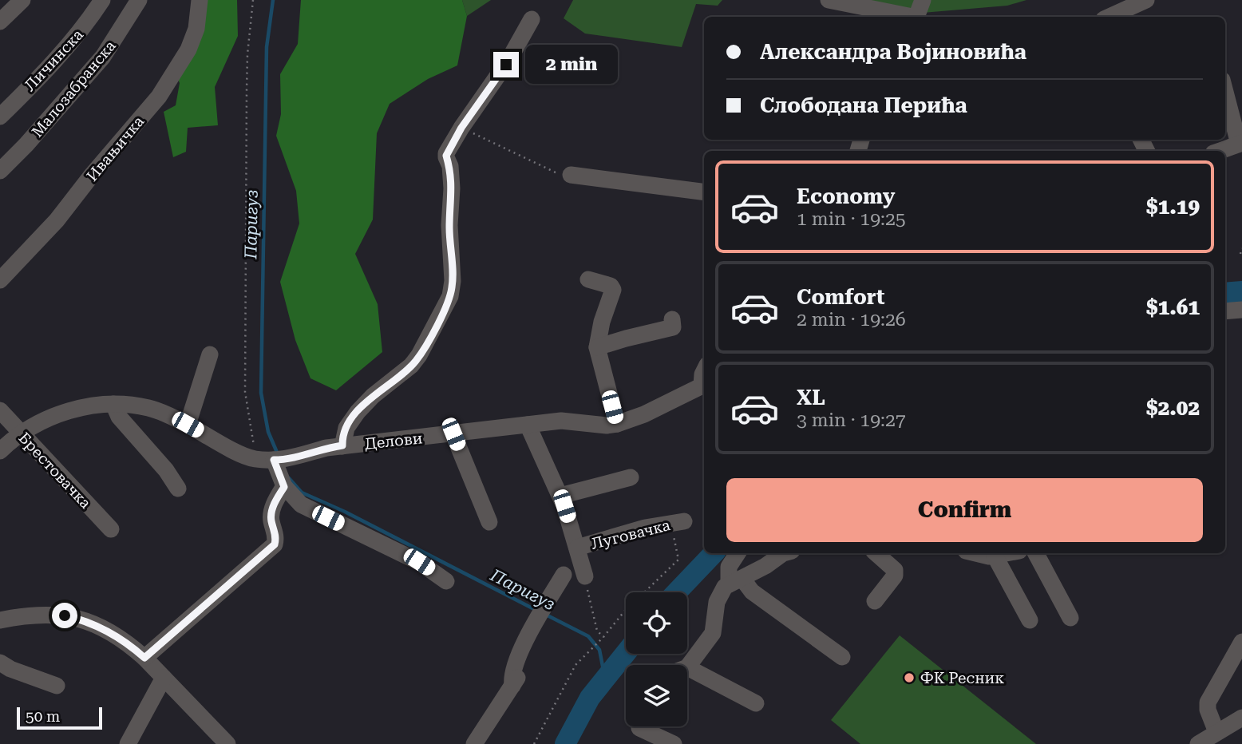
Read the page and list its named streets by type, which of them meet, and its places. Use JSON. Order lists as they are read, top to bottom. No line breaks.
{"streets":{"street":["Личинска","Малозабранска","Ивањичка","Делови","Брестовачка","Луговачка"]},"crossings":[["Делови","Брестовачка"],["Делови","Луговачка"]],"water":["Паригуз"],"places":["ФК Ресник"],"scale_bar":"50 m","page":{"banner":["Александра Војиновића","Слободана Перића"],"bubble":"2 min","list":[{"name":"Economy","note":"1 min · 19:25","value":"$1.19"},{"name":"Comfort","note":"2 min · 19:26","value":"$1.61"},{"name":"XL","note":"3 min · 19:27","value":"$2.02"}],"buttons":"Confirm","scale":"50 m"}}
